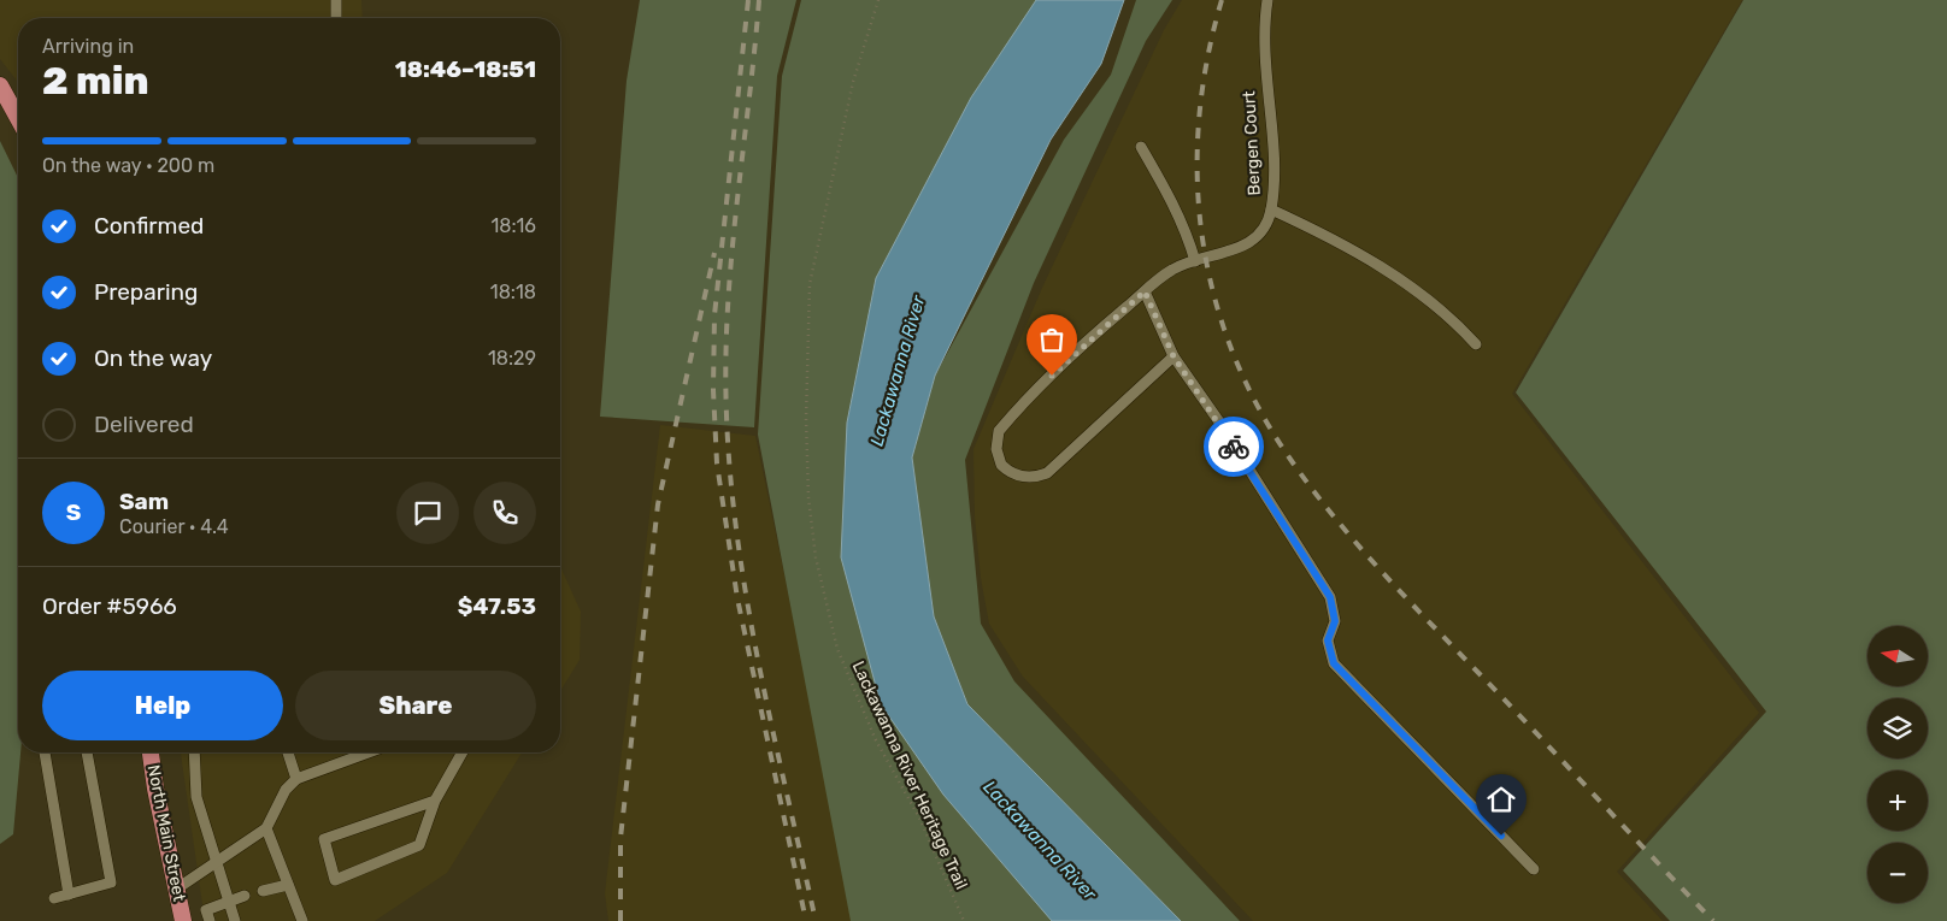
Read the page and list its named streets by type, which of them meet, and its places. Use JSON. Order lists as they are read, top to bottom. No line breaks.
{"streets":{"main road":["North Main Street"],"lane":["Bergen Court"],"path":["Lackawanna River Heritage Trail"]},"water":["Lackawanna River"],"north":"left","page":{"heading":["2 min","Arriving in","18:46–18:51"],"panel":["Sam","Courier · 4.4","Order #5966","$47.53"],"bar":"On the way · 200 m","list":[["Confirmed","18:16"],["Preparing","18:18"],["On the way","18:29"],"Delivered"],"round":"S","map_buttons":["+","−"],"buttons":["Help","Share"]}}
